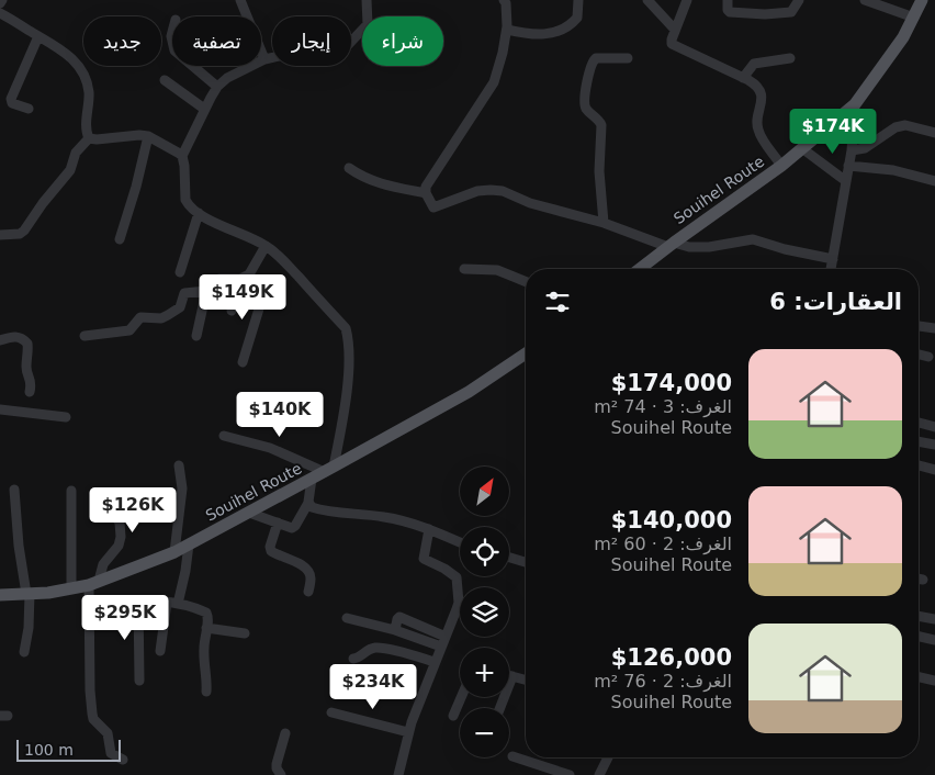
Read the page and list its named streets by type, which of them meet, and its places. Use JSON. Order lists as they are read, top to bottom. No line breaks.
{"streets":{"main road":["Souihel Route"]},"scale_bar":"100 m","north":"top right","page":{"chip":["شراء","إيجار","تصفية","جديد"],"price":["$174K","$149K","$140K","$126K","$295K","$234K"],"heading":"العقارات: 6","list":[{"name":"$174,000","note":"الغرف: 3 · 74 m² · Souihel Route"},{"name":"$140,000","note":"الغرف: 2 · 60 m² · Souihel Route"},{"name":"$126,000","note":"الغرف: 2 · 76 m² · Souihel Route"}],"map_buttons":["+","−"],"scale":"100 m"}}
